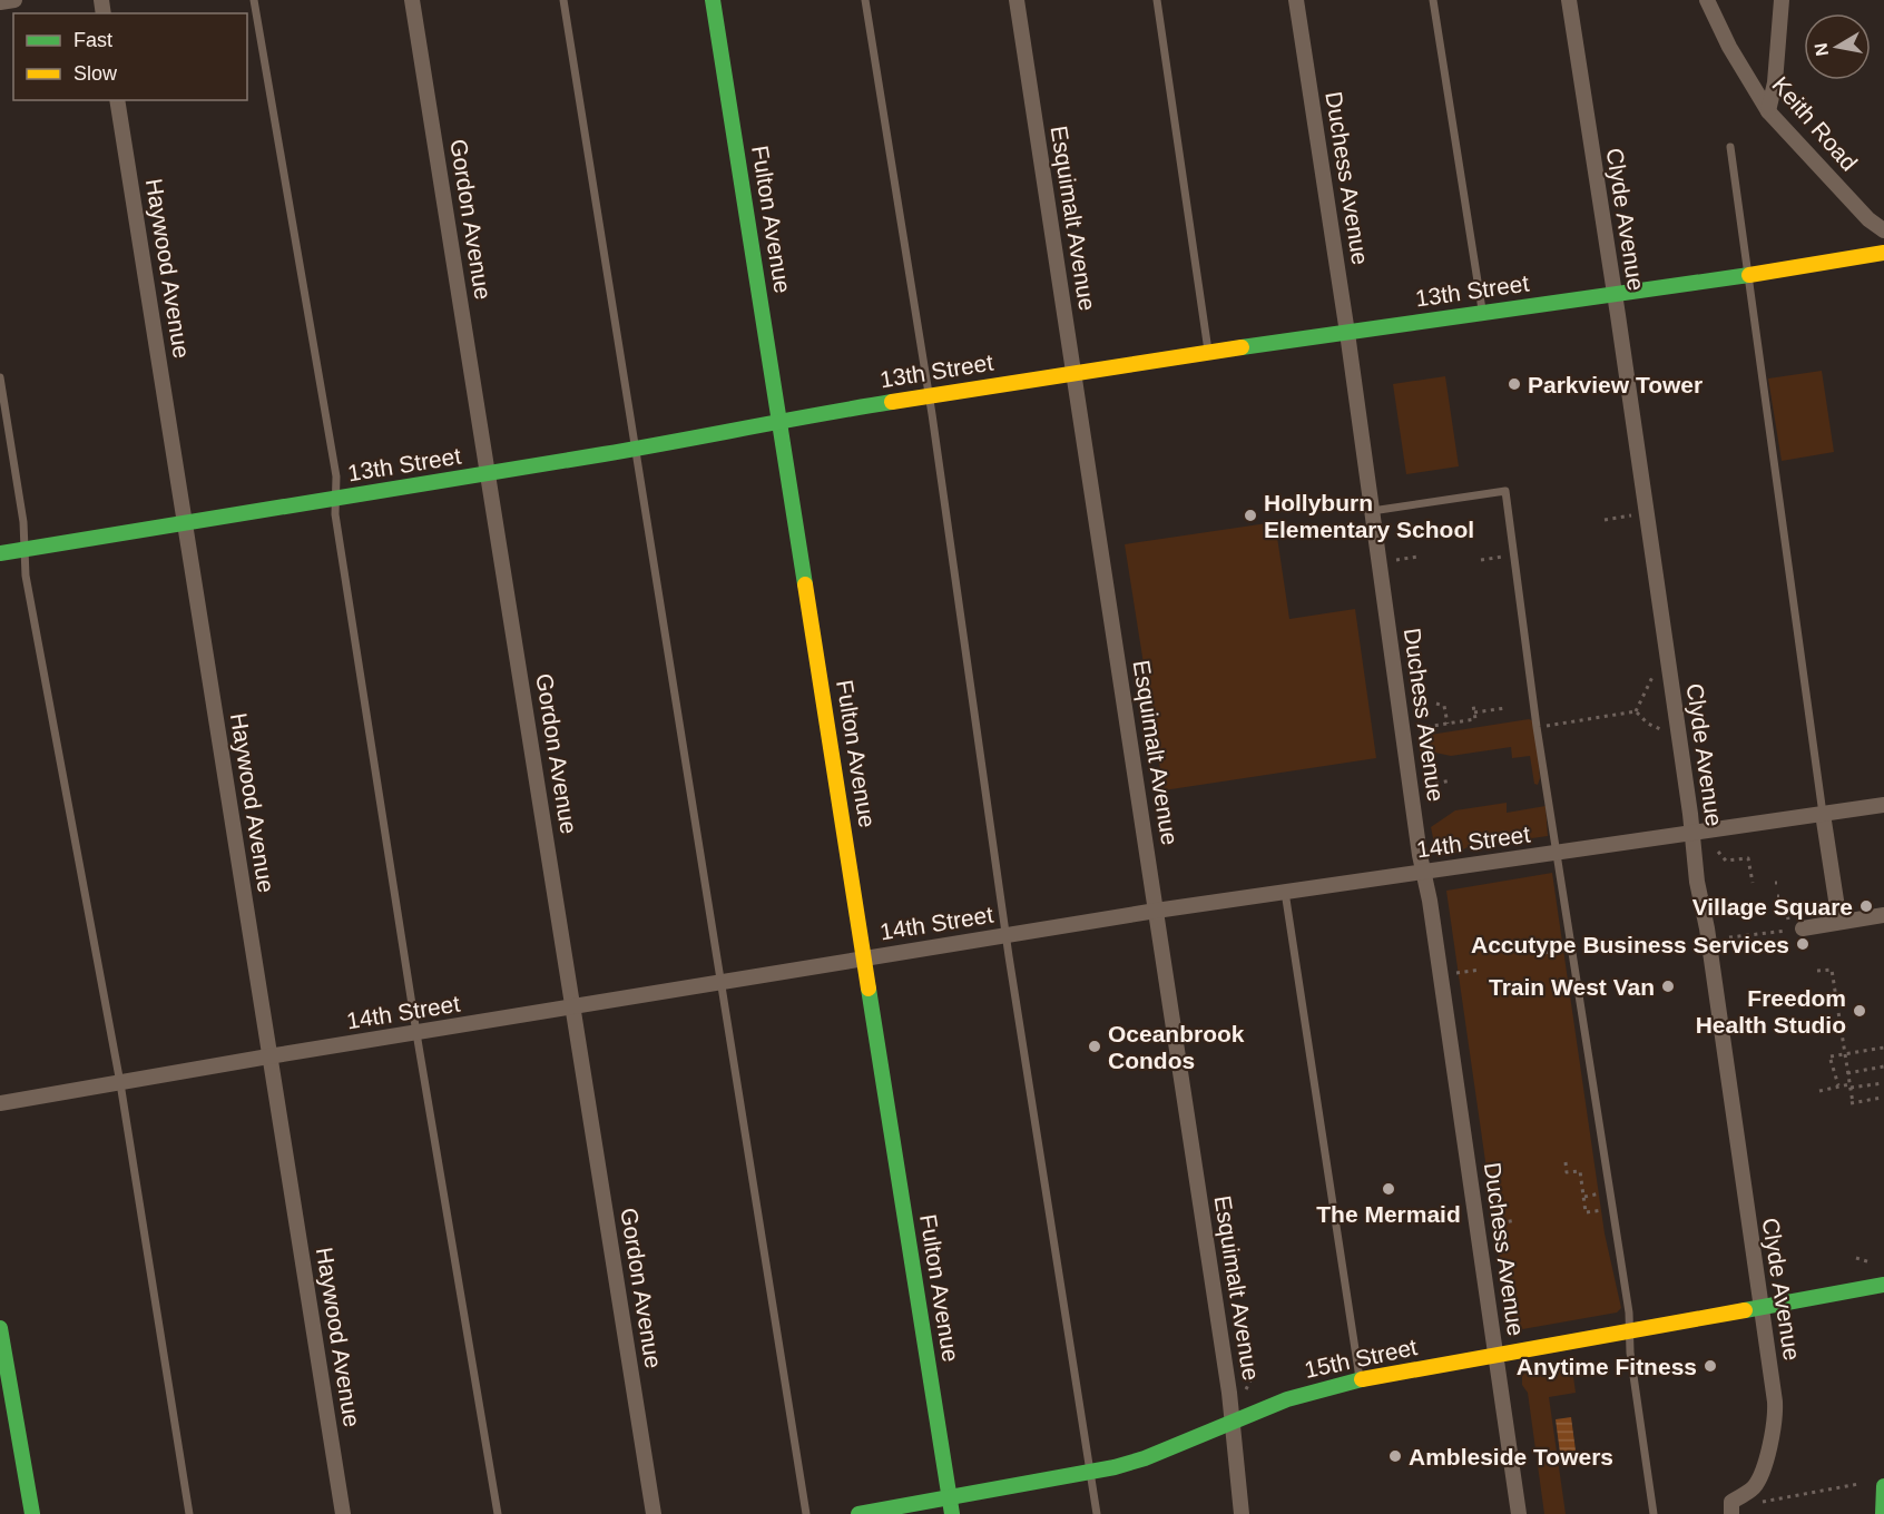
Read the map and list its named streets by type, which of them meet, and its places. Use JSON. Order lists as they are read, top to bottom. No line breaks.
{"streets":{"street":["Keith Road","Duchess Avenue","Esquimalt Avenue","Gordon Avenue","Fulton Avenue","Clyde Avenue","Haywood Avenue","13th Street","14th Street","15th Street"]},"crossings":[["Duchess Avenue","13th Street"],["Duchess Avenue","14th Street"],["Duchess Avenue","15th Street"],["Esquimalt Avenue","13th Street"],["Esquimalt Avenue","14th Street"],["Esquimalt Avenue","15th Street"],["Gordon Avenue","13th Street"],["Gordon Avenue","14th Street"],["Fulton Avenue","13th Street"],["Fulton Avenue","14th Street"],["Fulton Avenue","15th Street"],["Clyde Avenue","13th Street"],["Clyde Avenue","14th Street"],["Clyde Avenue","15th Street"],["Haywood Avenue","13th Street"],["Haywood Avenue","14th Street"]],"places":["Parkview Tower","Hollyburn Elementary School","Village Square","Accutype Business Services","Train West Van","Freedom Health Studio","Oceanbrook Condos","The Mermaid","Anytime Fitness","Ambleside Towers"],"legend":["Fast","Slow"],"north":"left"}
